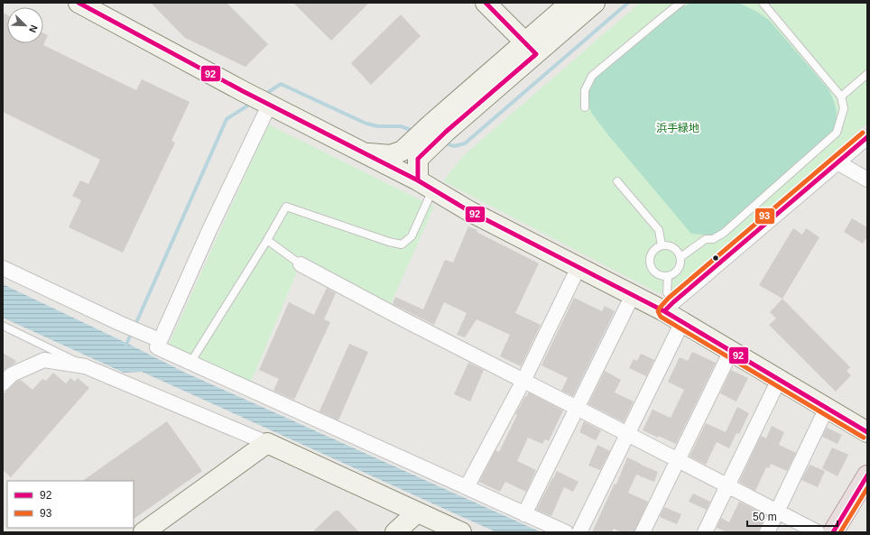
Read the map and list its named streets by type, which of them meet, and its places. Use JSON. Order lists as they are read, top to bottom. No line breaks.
{"parks":["浜手緑地"],"lines":["transit line 92","transit line 93"],"legend":["92","93"],"scale_bar":"50 m","north":"bottom right"}
